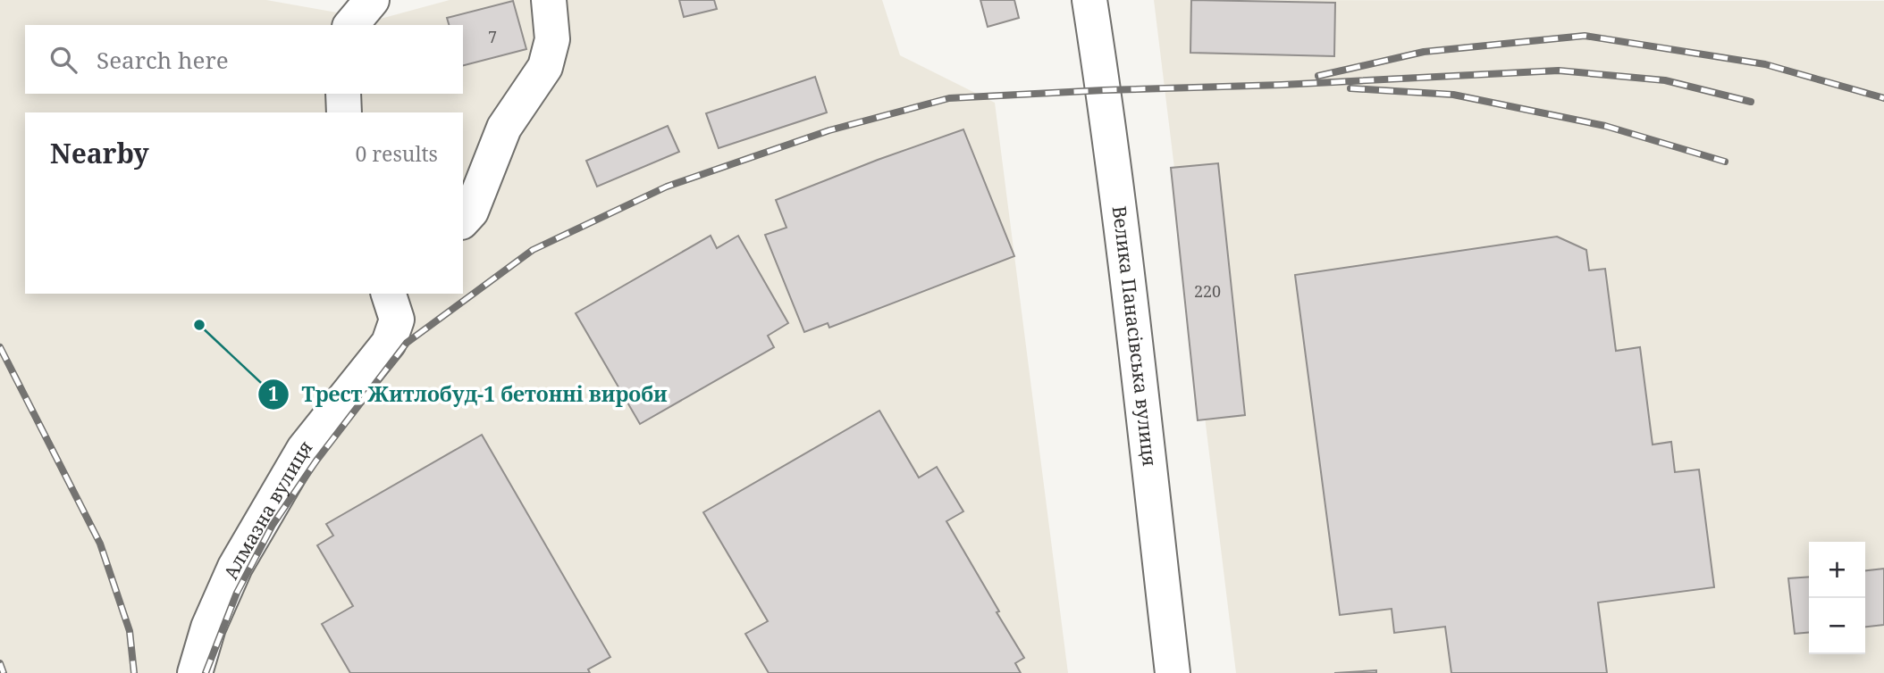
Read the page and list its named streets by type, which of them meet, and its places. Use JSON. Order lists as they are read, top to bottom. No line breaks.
{"streets":{"street":["Велика Панасівська вулиця","Алмазна вулиця"]},"places":["Трест Житлобуд-1 бетонні вироби"],"house_numbers":["7","220"],"page":{"search":"Search here","heading":["Nearby","0 results"],"map_buttons":["+","−"]}}
